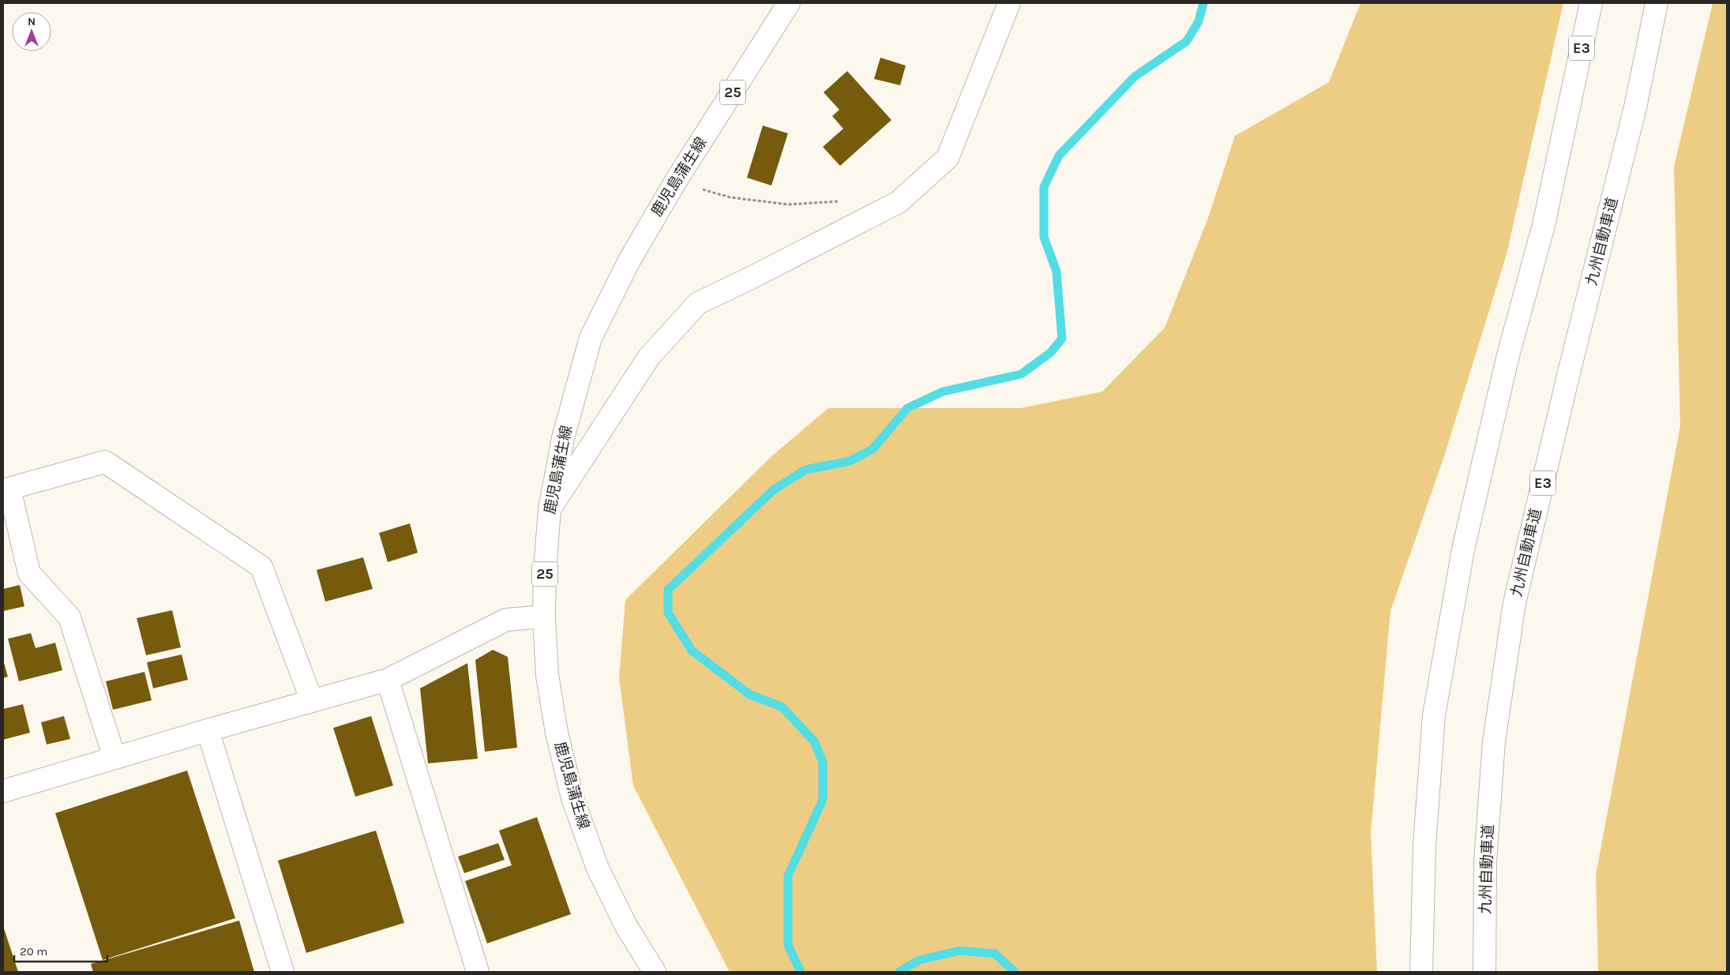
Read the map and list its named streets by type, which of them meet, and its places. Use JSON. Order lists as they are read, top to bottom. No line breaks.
{"streets":{"main road":["E3","25","鹿児島蒲生線","九州自動車道"]},"scale_bar":"20 m","north":"top"}
